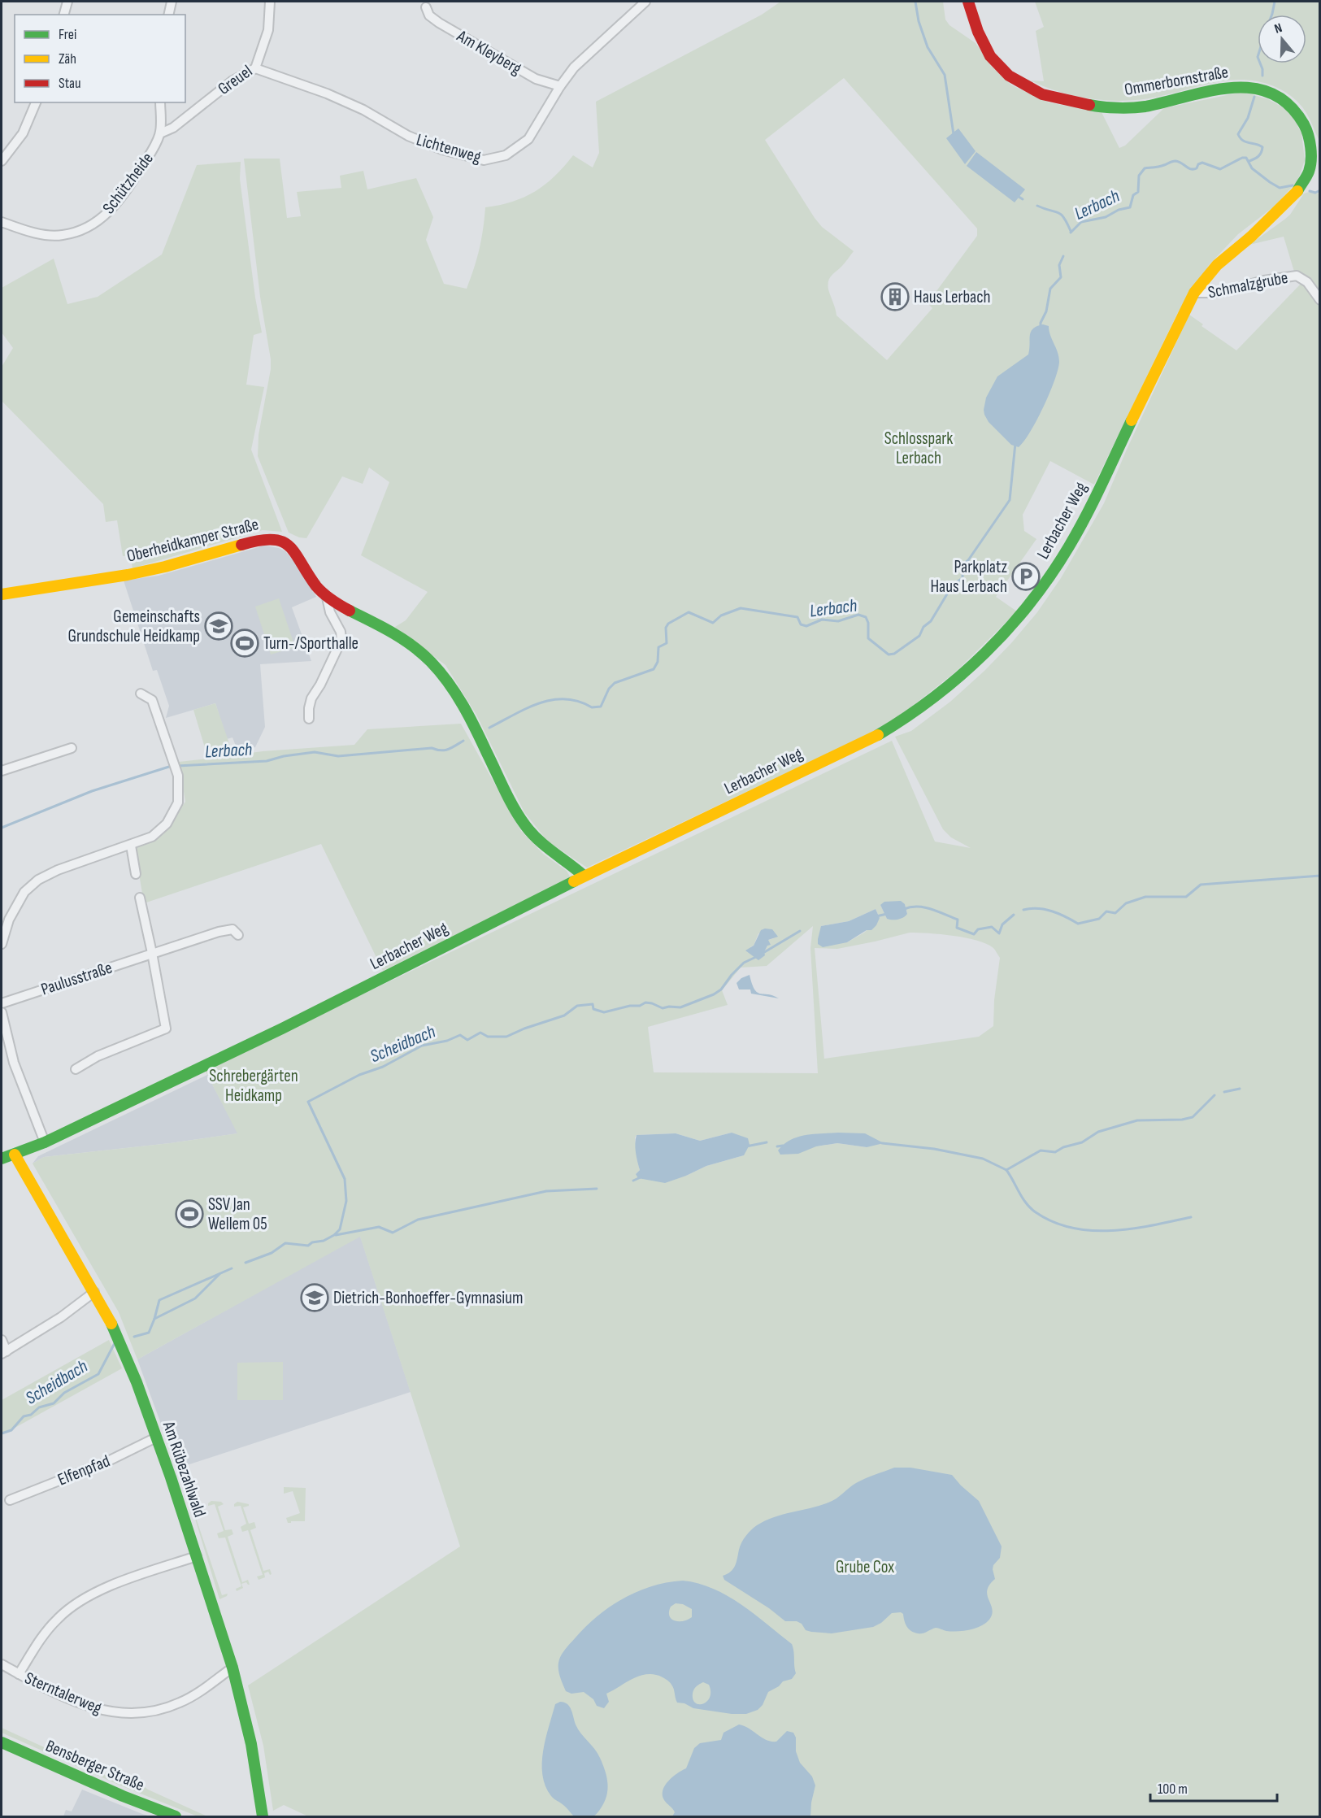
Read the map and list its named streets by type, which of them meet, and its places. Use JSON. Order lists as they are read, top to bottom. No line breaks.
{"streets":{"street":["Am Kleyberg","Greuel","Ommerbornstraße","Lichtenweg","Schützheide","Schmalzgrube","Lerbacher Weg","Oberheidkamper Straße","Paulusstraße","Am Rübezahlwald","Elfenpfad","Sterntalerweg","Bensberger Straße"]},"crossings":[["Am Kleyberg","Lichtenweg"],["Greuel","Lichtenweg"],["Greuel","Schützheide"],["Ommerbornstraße","Lerbacher Weg"],["Schmalzgrube","Lerbacher Weg"],["Lerbacher Weg","Oberheidkamper Straße"],["Lerbacher Weg","Am Rübezahlwald"],["Am Rübezahlwald","Elfenpfad"],["Am Rübezahlwald","Sterntalerweg"]],"water":["Lerbach","Scheidbach"],"parks":["Schlosspark Lerbach","Schrebergärten Heidkamp","Grube Cox"],"places":{"building":["Haus Lerbach"],"parking":["Parkplatz Haus Lerbach"],"school or university":["Gemeinschafts Grundschule Heidkamp","Dietrich-Bonhoeffer-Gymnasium"],"sports":["Turn-/Sporthalle","SSV Jan Wellem 05"]},"legend":["Frei","Zäh","Stau"],"scale_bar":"100 m","north":"top"}
